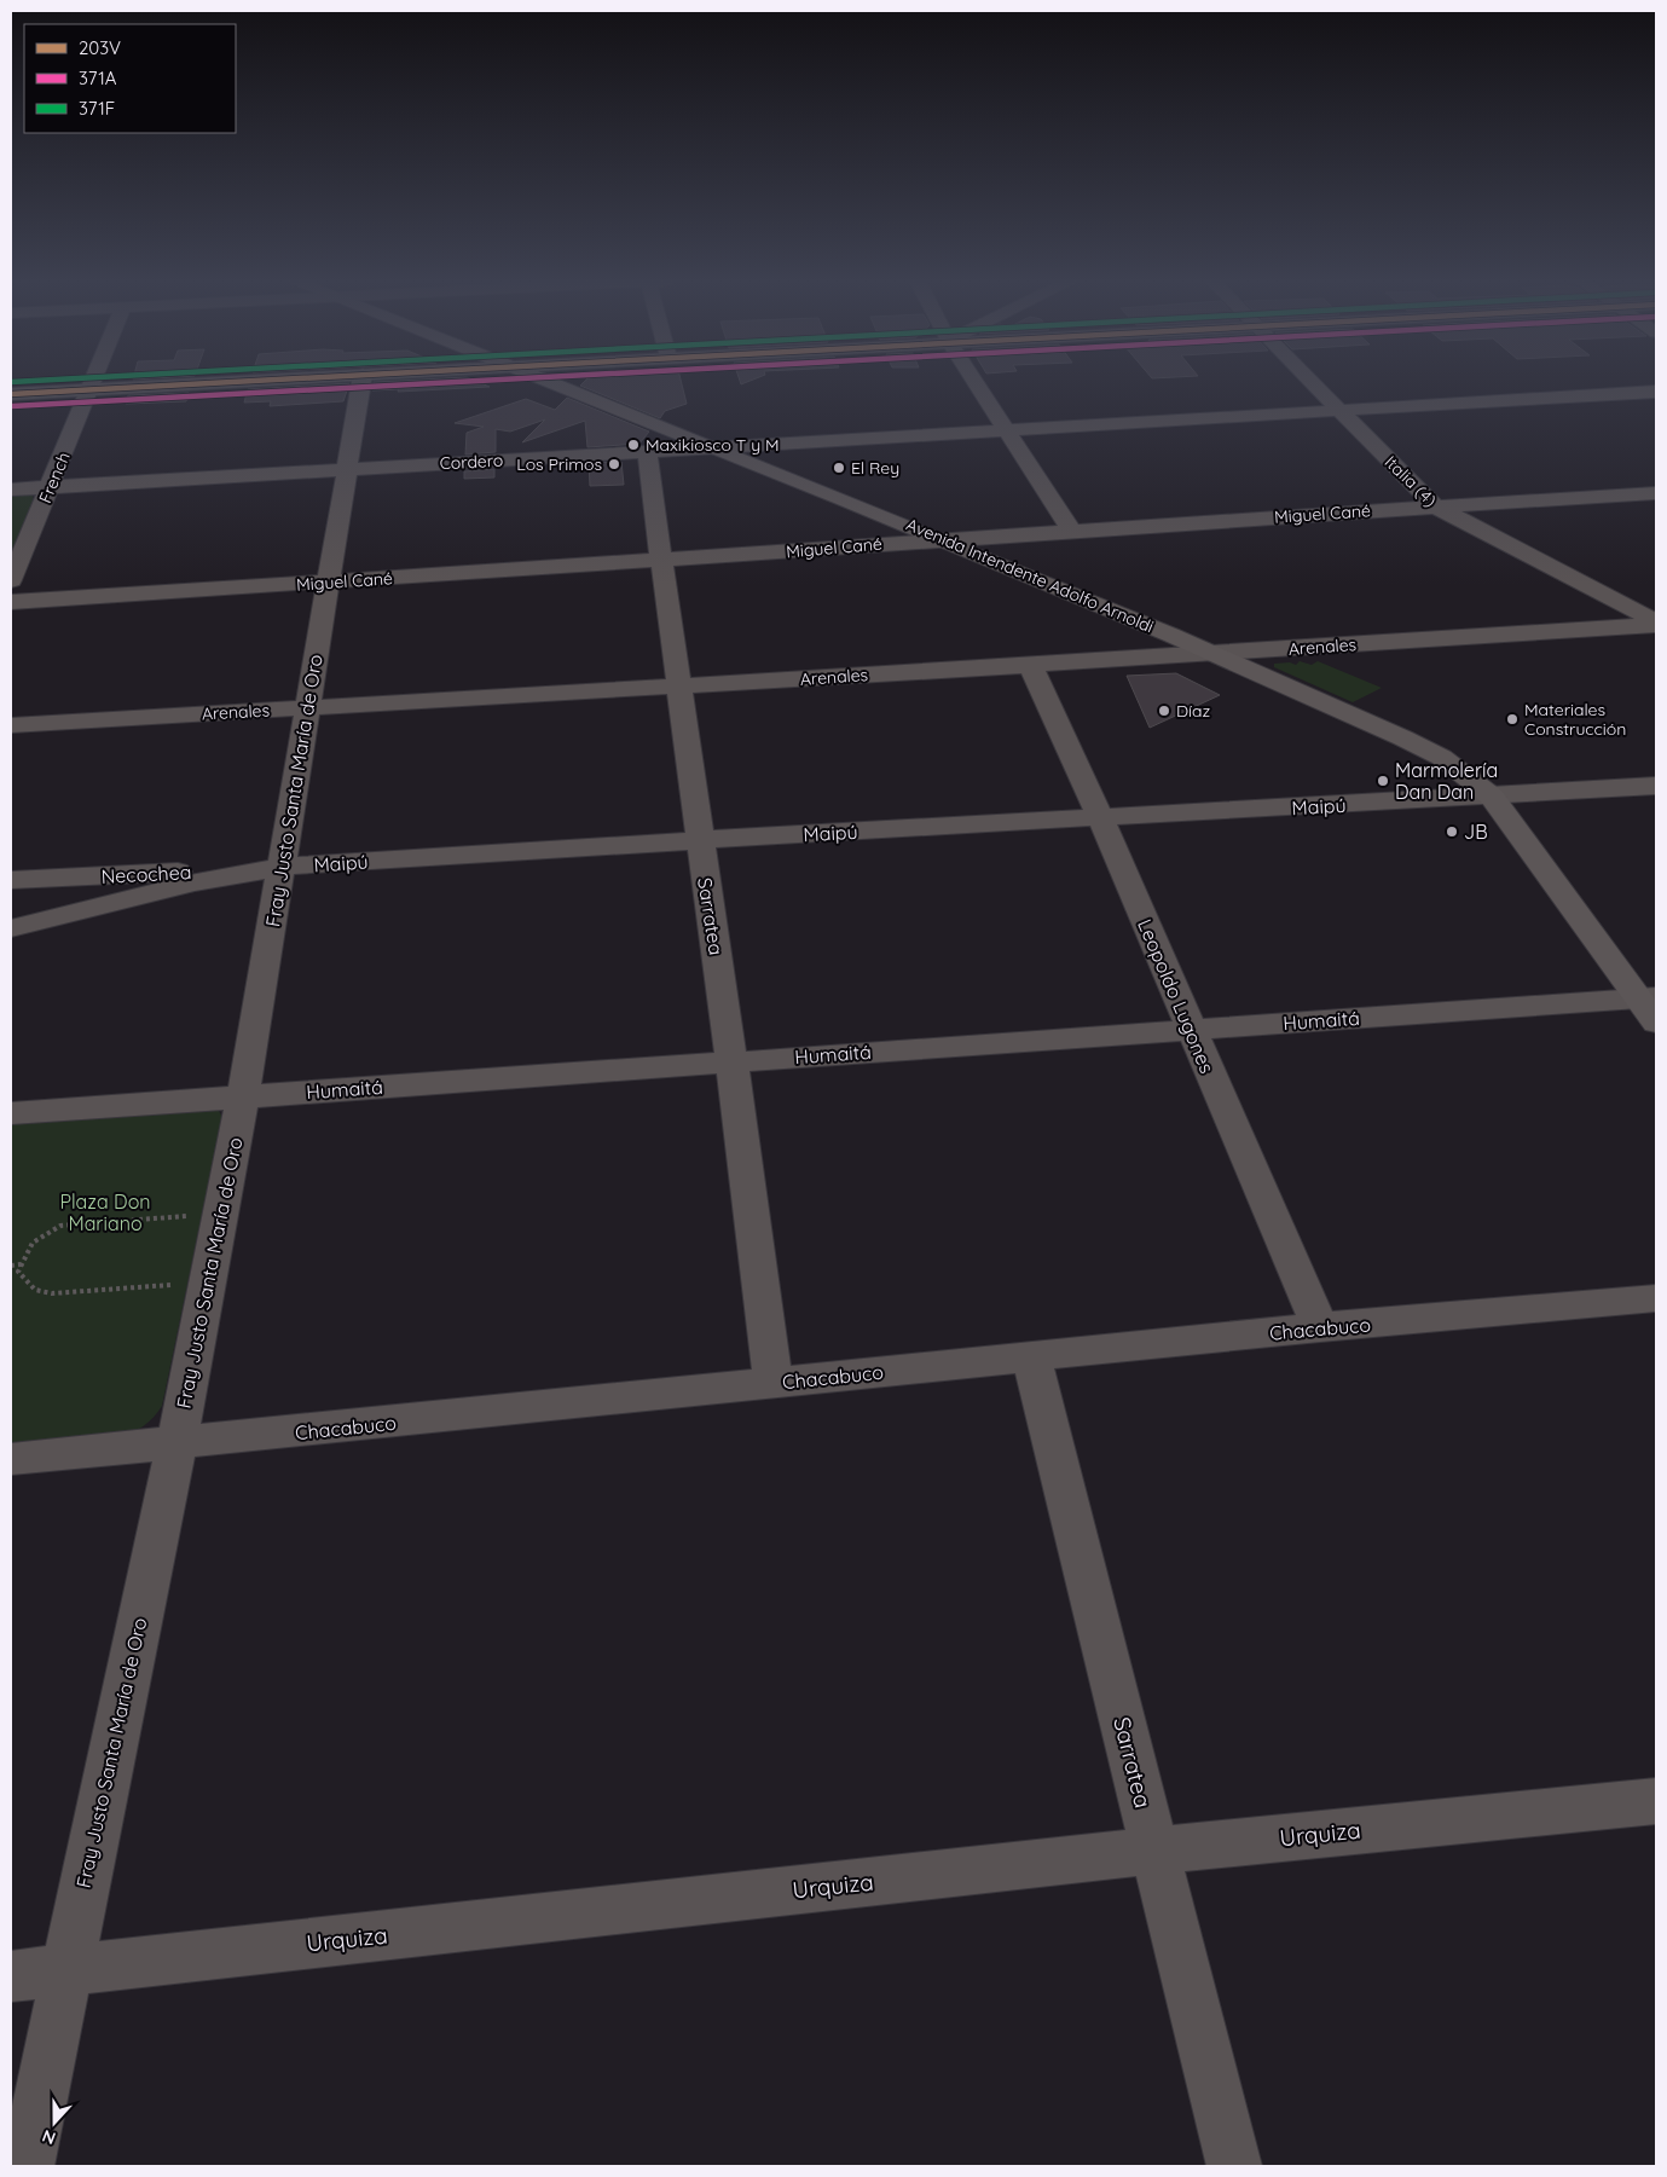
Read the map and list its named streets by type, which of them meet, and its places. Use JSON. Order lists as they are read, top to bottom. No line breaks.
{"streets":{"main road":["Avenida Intendente Adolfo Arnoldi"],"street":["Cordero","French","Italia (4)","Miguel Cané","Arenales","Fray Justo Santa María de Oro","Maipú","Necochea","Sarratea","Leopoldo Lugones","Humaitá","Chacabuco","Urquiza"]},"crossings":[["Cordero","French"],["Cordero","Italia (4)"],["Cordero","Avenida Intendente Adolfo Arnoldi"],["Cordero","Fray Justo Santa María de Oro"],["Cordero","Sarratea"],["Italia (4)","Miguel Cané"],["Italia (4)","Arenales"],["Miguel Cané","Avenida Intendente Adolfo Arnoldi"],["Miguel Cané","Fray Justo Santa María de Oro"],["Miguel Cané","Sarratea"],["Avenida Intendente Adolfo Arnoldi","Arenales"],["Avenida Intendente Adolfo Arnoldi","Maipú"],["Avenida Intendente Adolfo Arnoldi","Humaitá"],["Arenales","Fray Justo Santa María de Oro"],["Arenales","Sarratea"],["Arenales","Leopoldo Lugones"],["Fray Justo Santa María de Oro","Maipú"],["Fray Justo Santa María de Oro","Necochea"],["Fray Justo Santa María de Oro","Humaitá"],["Fray Justo Santa María de Oro","Chacabuco"],["Fray Justo Santa María de Oro","Urquiza"],["Maipú","Necochea"],["Maipú","Sarratea"],["Maipú","Leopoldo Lugones"],["Sarratea","Humaitá"],["Sarratea","Chacabuco"],["Sarratea","Urquiza"],["Leopoldo Lugones","Humaitá"],["Leopoldo Lugones","Chacabuco"]],"parks":["Plaza Don Mariano"],"places":["Maxikiosco T y M","Los Primos","El Rey","Díaz","Materiales Construcción","Marmolería Dan Dan","JB"],"lines":["transit line 203V","transit line 371A"],"legend":["203V","371A","371F"],"north":"bottom"}
